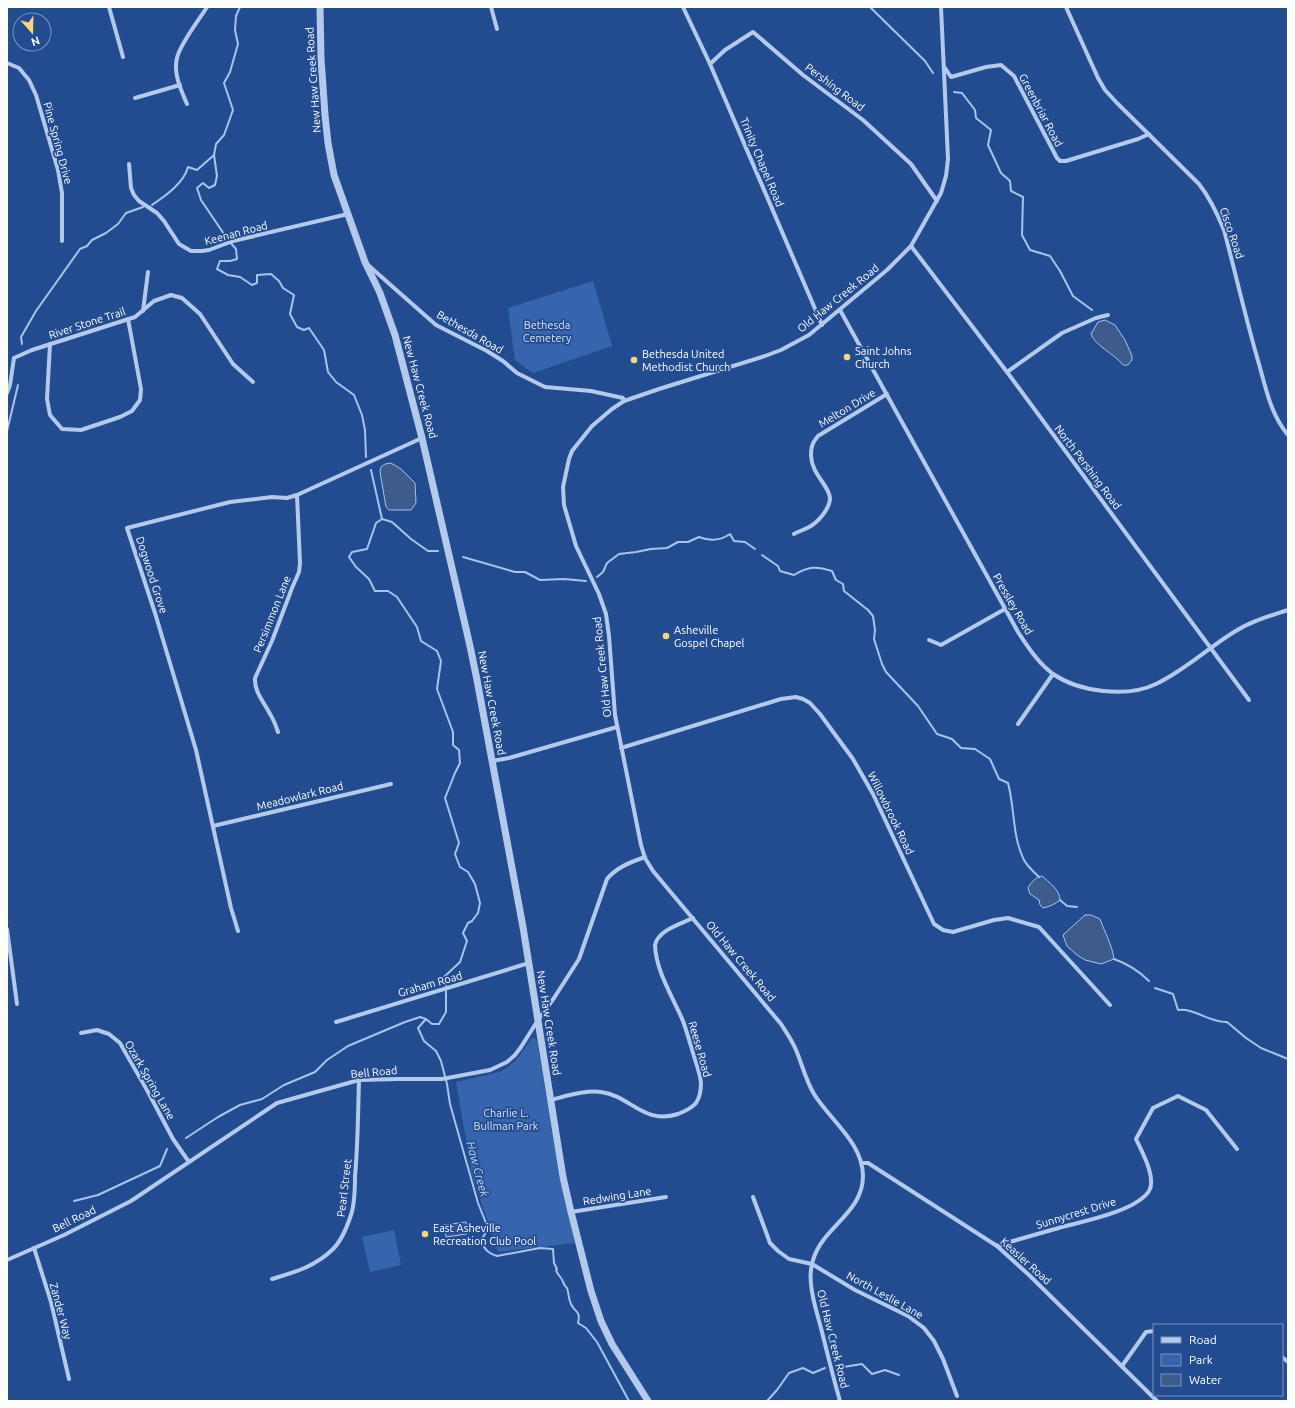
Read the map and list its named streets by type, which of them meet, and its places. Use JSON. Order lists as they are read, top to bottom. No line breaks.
{"streets":{"street":["New Haw Creek Road","Pershing Road","Greenbriar Road","Pine Spring Drive","Trinity Chapel Road","Keenan Road","Cisco Road","Old Haw Creek Road","River Stone Trail","Bethesda Road","Melton Drive","North Pershing Road","Dogwood Grove","Pressley Road","Persimmon Lane","Meadowlark Road","Willowbrook Road","Graham Road","Reese Road","Bell Road","Ozark Spring Lane","Pearl Street","Redwing Lane","Sunnycrest Drive","Keasler Road","North Leslie Lane","Zander Way"]},"crossings":[["New Haw Creek Road","Keenan Road"],["New Haw Creek Road","Bethesda Road"],["New Haw Creek Road","Dogwood Grove"],["New Haw Creek Road","Graham Road"],["New Haw Creek Road","Reese Road"],["New Haw Creek Road","Bell Road"],["New Haw Creek Road","Redwing Lane"],["Pershing Road","Trinity Chapel Road"],["Pershing Road","Old Haw Creek Road"],["Greenbriar Road","Cisco Road"],["Greenbriar Road","Old Haw Creek Road"],["Trinity Chapel Road","Old Haw Creek Road"],["Old Haw Creek Road","Bethesda Road"],["Old Haw Creek Road","North Pershing Road"],["Old Haw Creek Road","Pressley Road"],["Old Haw Creek Road","Willowbrook Road"],["Old Haw Creek Road","Reese Road"],["Old Haw Creek Road","Bell Road"],["Old Haw Creek Road","Keasler Road"],["Old Haw Creek Road","North Leslie Lane"],["Melton Drive","Pressley Road"],["North Pershing Road","Pressley Road"],["Dogwood Grove","Persimmon Lane"],["Dogwood Grove","Meadowlark Road"],["Bell Road","Ozark Spring Lane"],["Bell Road","Pearl Street"],["Bell Road","Zander Way"],["Sunnycrest Drive","Keasler Road"]],"water":["Haw Creek"],"parks":["Bethesda Cemetery","Charlie L. Bullman Park"],"places":["Saint Johns Church","Bethesda United Methodist Church","Asheville Gospel Chapel","East Asheville Recreation Club Pool"],"legend":["Road","Park","Water"],"north":"bottom"}
